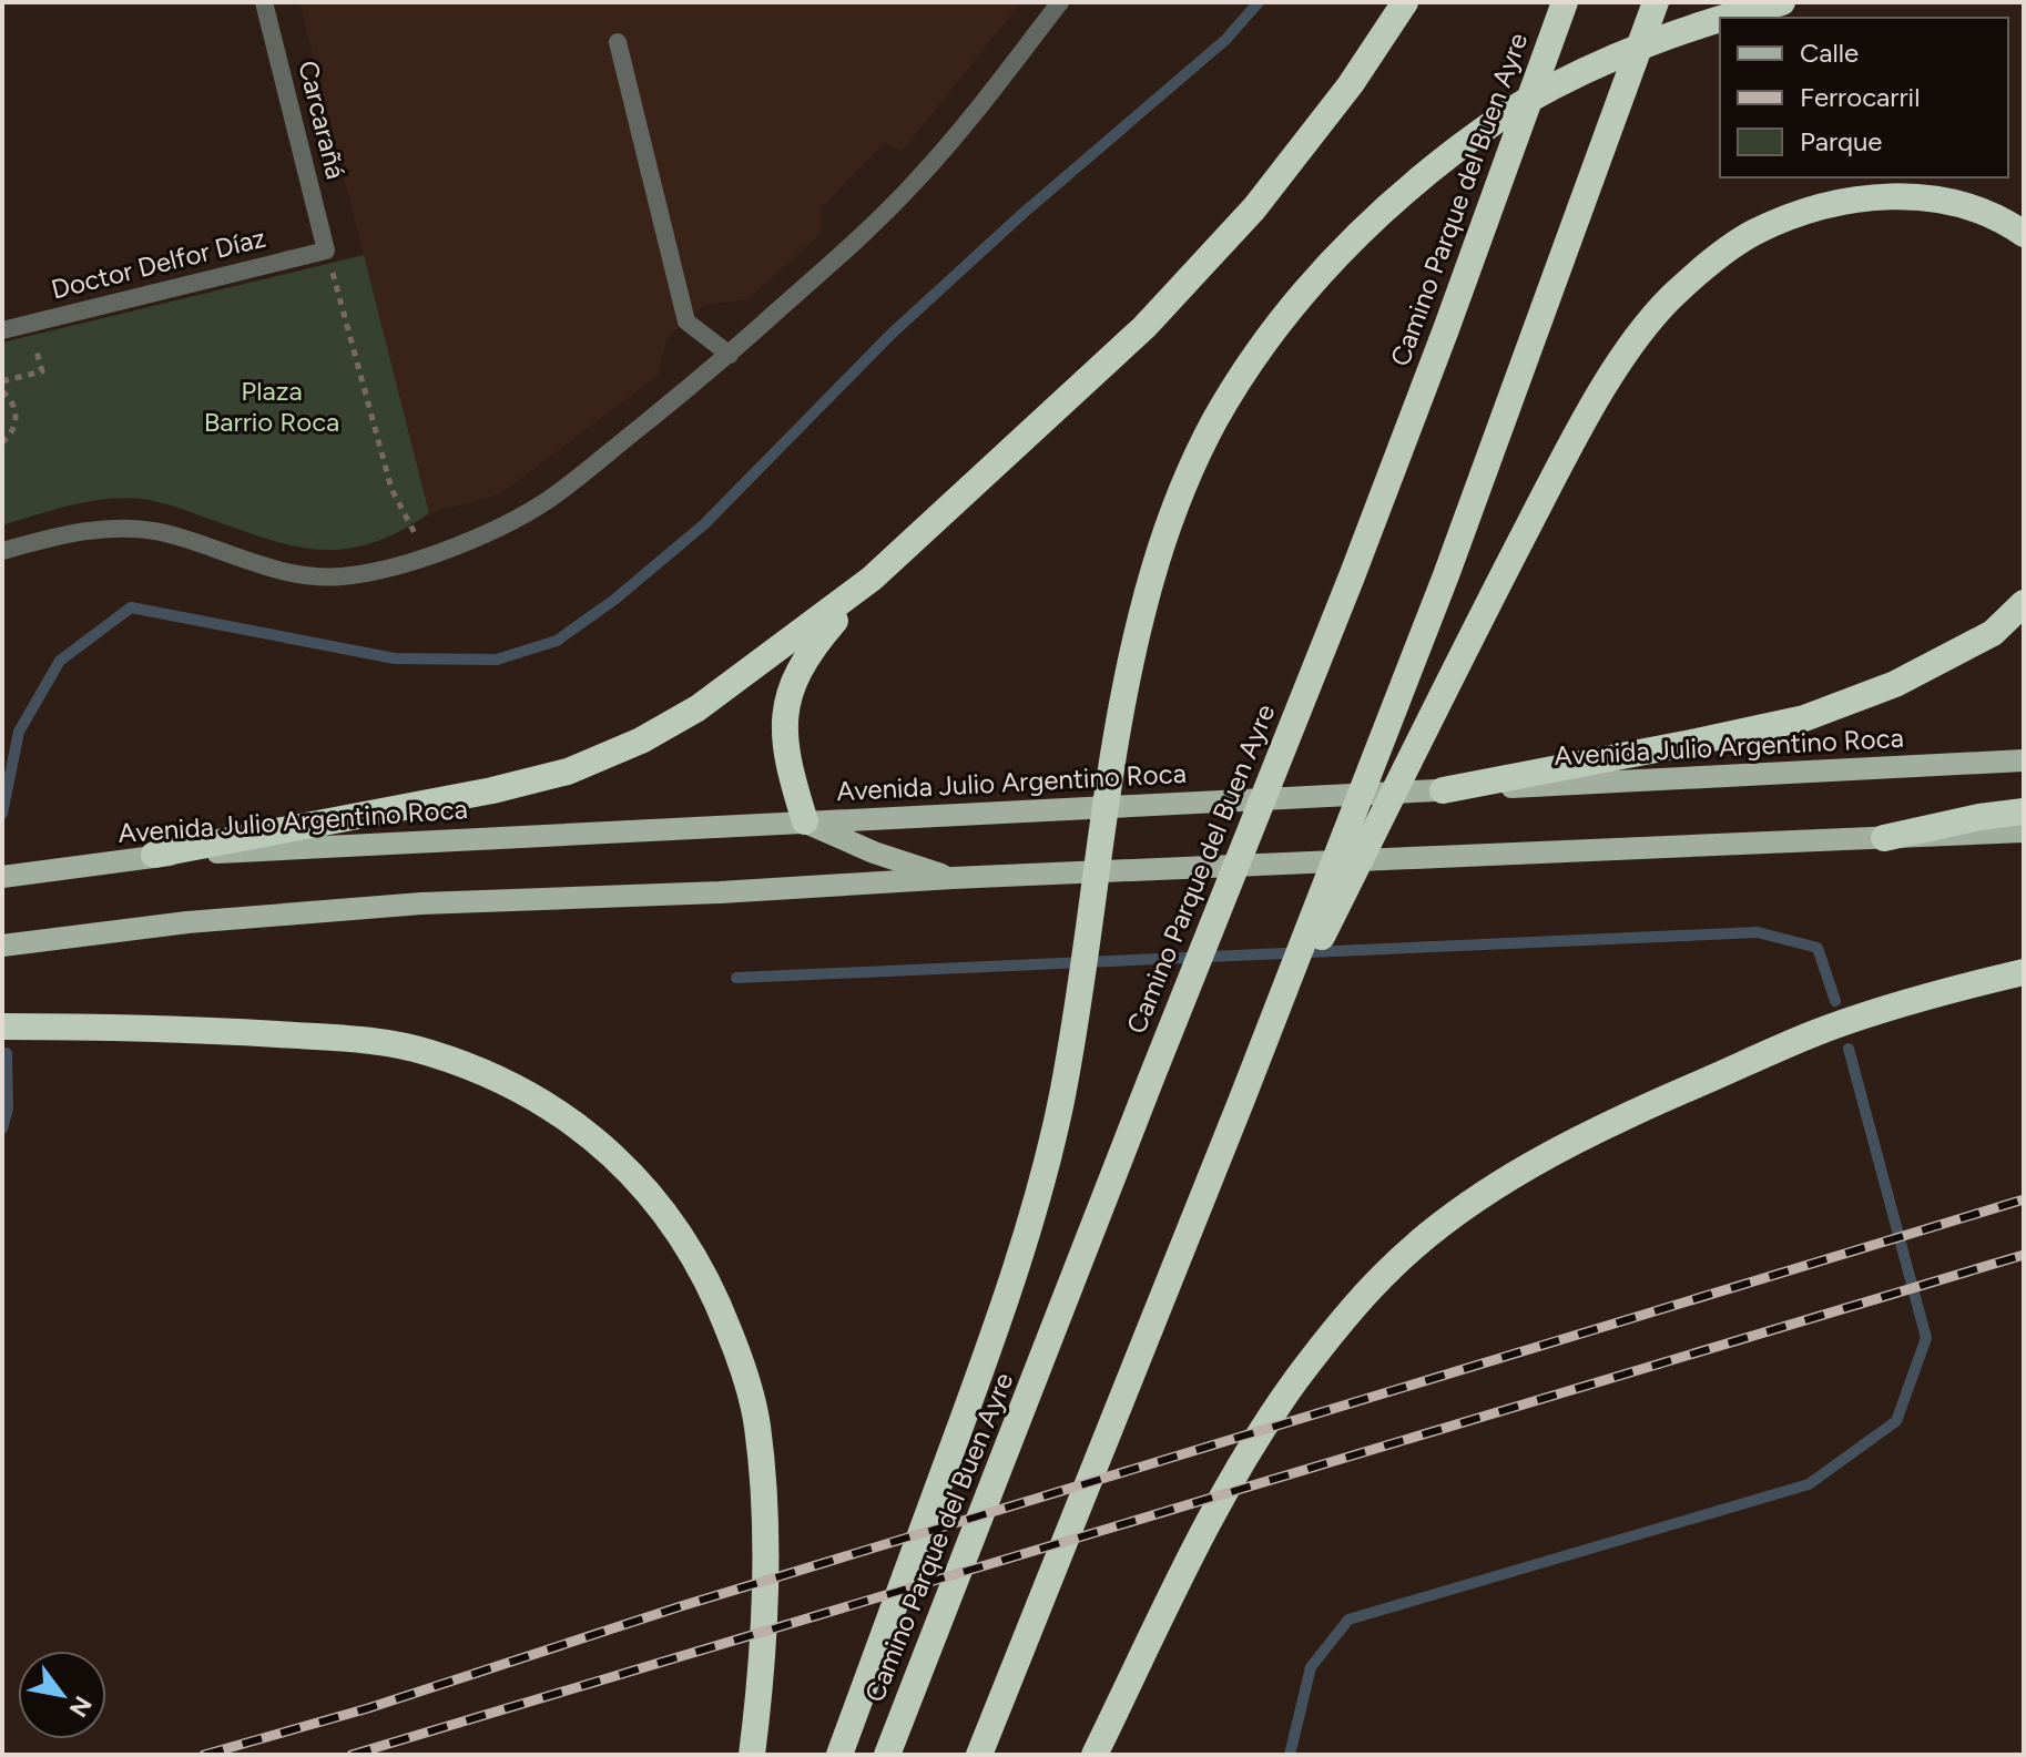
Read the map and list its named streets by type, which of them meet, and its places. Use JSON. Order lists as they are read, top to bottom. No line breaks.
{"streets":{"highway":["Camino Parque del Buen Ayre"],"main road":["Avenida Julio Argentino Roca"],"street":["Carcarañá","Doctor Delfor Díaz"]},"crossings":[["Carcarañá","Doctor Delfor Díaz"]],"parks":["Plaza Barrio Roca"],"legend":["Calle","Ferrocarril","Parque"],"north":"bottom right"}
